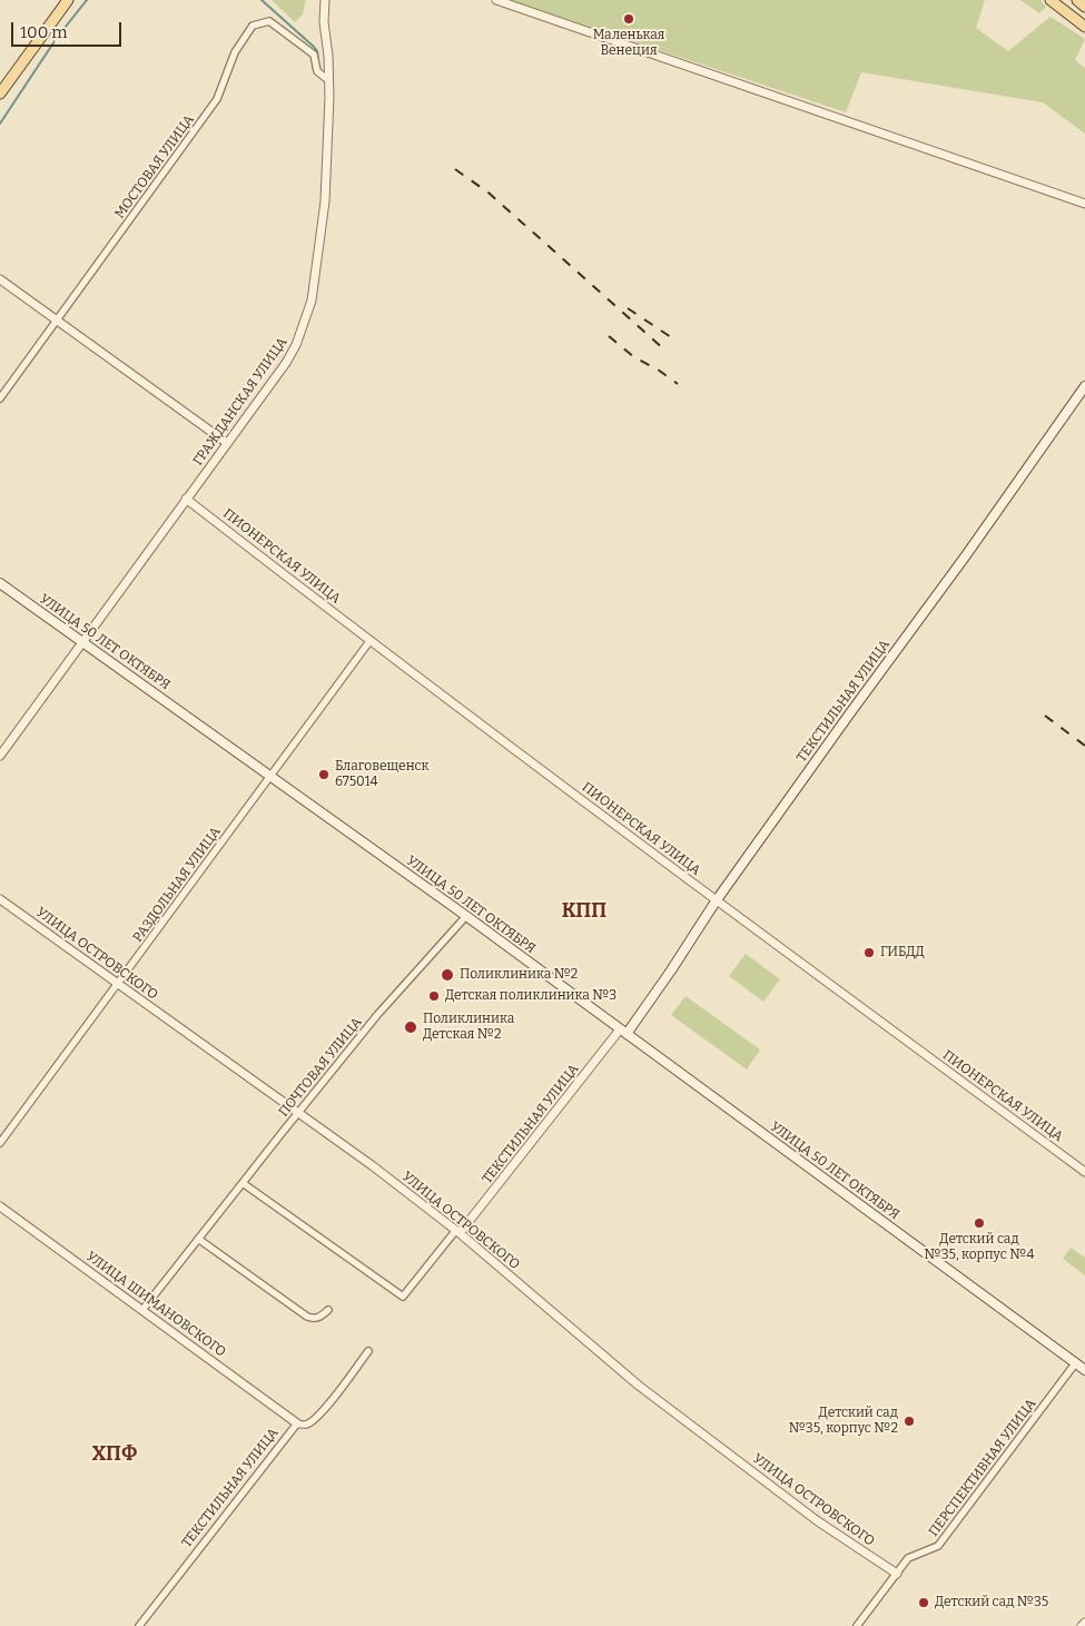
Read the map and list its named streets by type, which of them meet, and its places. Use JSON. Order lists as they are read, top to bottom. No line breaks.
{"streets":{"main road":["УЛИЦА 50 ЛЕТ ОКТЯБРЯ","ТЕКСТИЛЬНАЯ УЛИЦА"],"street":["МОСТОВАЯ УЛИЦА","ГРАЖДАНСКАЯ УЛИЦА","ПИОНЕРСКАЯ УЛИЦА","РАЗДОЛЬНАЯ УЛИЦА","УЛИЦА ОСТРОВСКОГО","ПОЧТОВАЯ УЛИЦА","УЛИЦА ШИМАНОВСКОГО","ПЕРСПЕКТИВНАЯ УЛИЦА"]},"crossings":[["МОСТОВАЯ УЛИЦА","ГРАЖДАНСКАЯ УЛИЦА"],["ГРАЖДАНСКАЯ УЛИЦА","ПИОНЕРСКАЯ УЛИЦА"],["ГРАЖДАНСКАЯ УЛИЦА","УЛИЦА 50 ЛЕТ ОКТЯБРЯ"],["ПИОНЕРСКАЯ УЛИЦА","ТЕКСТИЛЬНАЯ УЛИЦА"],["ПИОНЕРСКАЯ УЛИЦА","РАЗДОЛЬНАЯ УЛИЦА"],["УЛИЦА 50 ЛЕТ ОКТЯБРЯ","ТЕКСТИЛЬНАЯ УЛИЦА"],["УЛИЦА 50 ЛЕТ ОКТЯБРЯ","РАЗДОЛЬНАЯ УЛИЦА"],["УЛИЦА 50 ЛЕТ ОКТЯБРЯ","ПОЧТОВАЯ УЛИЦА"],["УЛИЦА 50 ЛЕТ ОКТЯБРЯ","ПЕРСПЕКТИВНАЯ УЛИЦА"],["ТЕКСТИЛЬНАЯ УЛИЦА","УЛИЦА ОСТРОВСКОГО"],["ТЕКСТИЛЬНАЯ УЛИЦА","ПОЧТОВАЯ УЛИЦА"],["ТЕКСТИЛЬНАЯ УЛИЦА","УЛИЦА ШИМАНОВСКОГО"],["РАЗДОЛЬНАЯ УЛИЦА","УЛИЦА ОСТРОВСКОГО"],["УЛИЦА ОСТРОВСКОГО","ПОЧТОВАЯ УЛИЦА"],["УЛИЦА ОСТРОВСКОГО","ПЕРСПЕКТИВНАЯ УЛИЦА"],["ПОЧТОВАЯ УЛИЦА","УЛИЦА ШИМАНОВСКОГО"]],"districts":["КПП","ХПФ"],"places":["Маленькая Венеция","Благовещенск 675014","ГИБДД","Поликлиника №2","Детская поликлиника №3","Поликлиника Детская №2","Детский сад №35, корпус №4","Детский сад №35, корпус №2","Детский сад №35"],"scale_bar":"100 m"}
